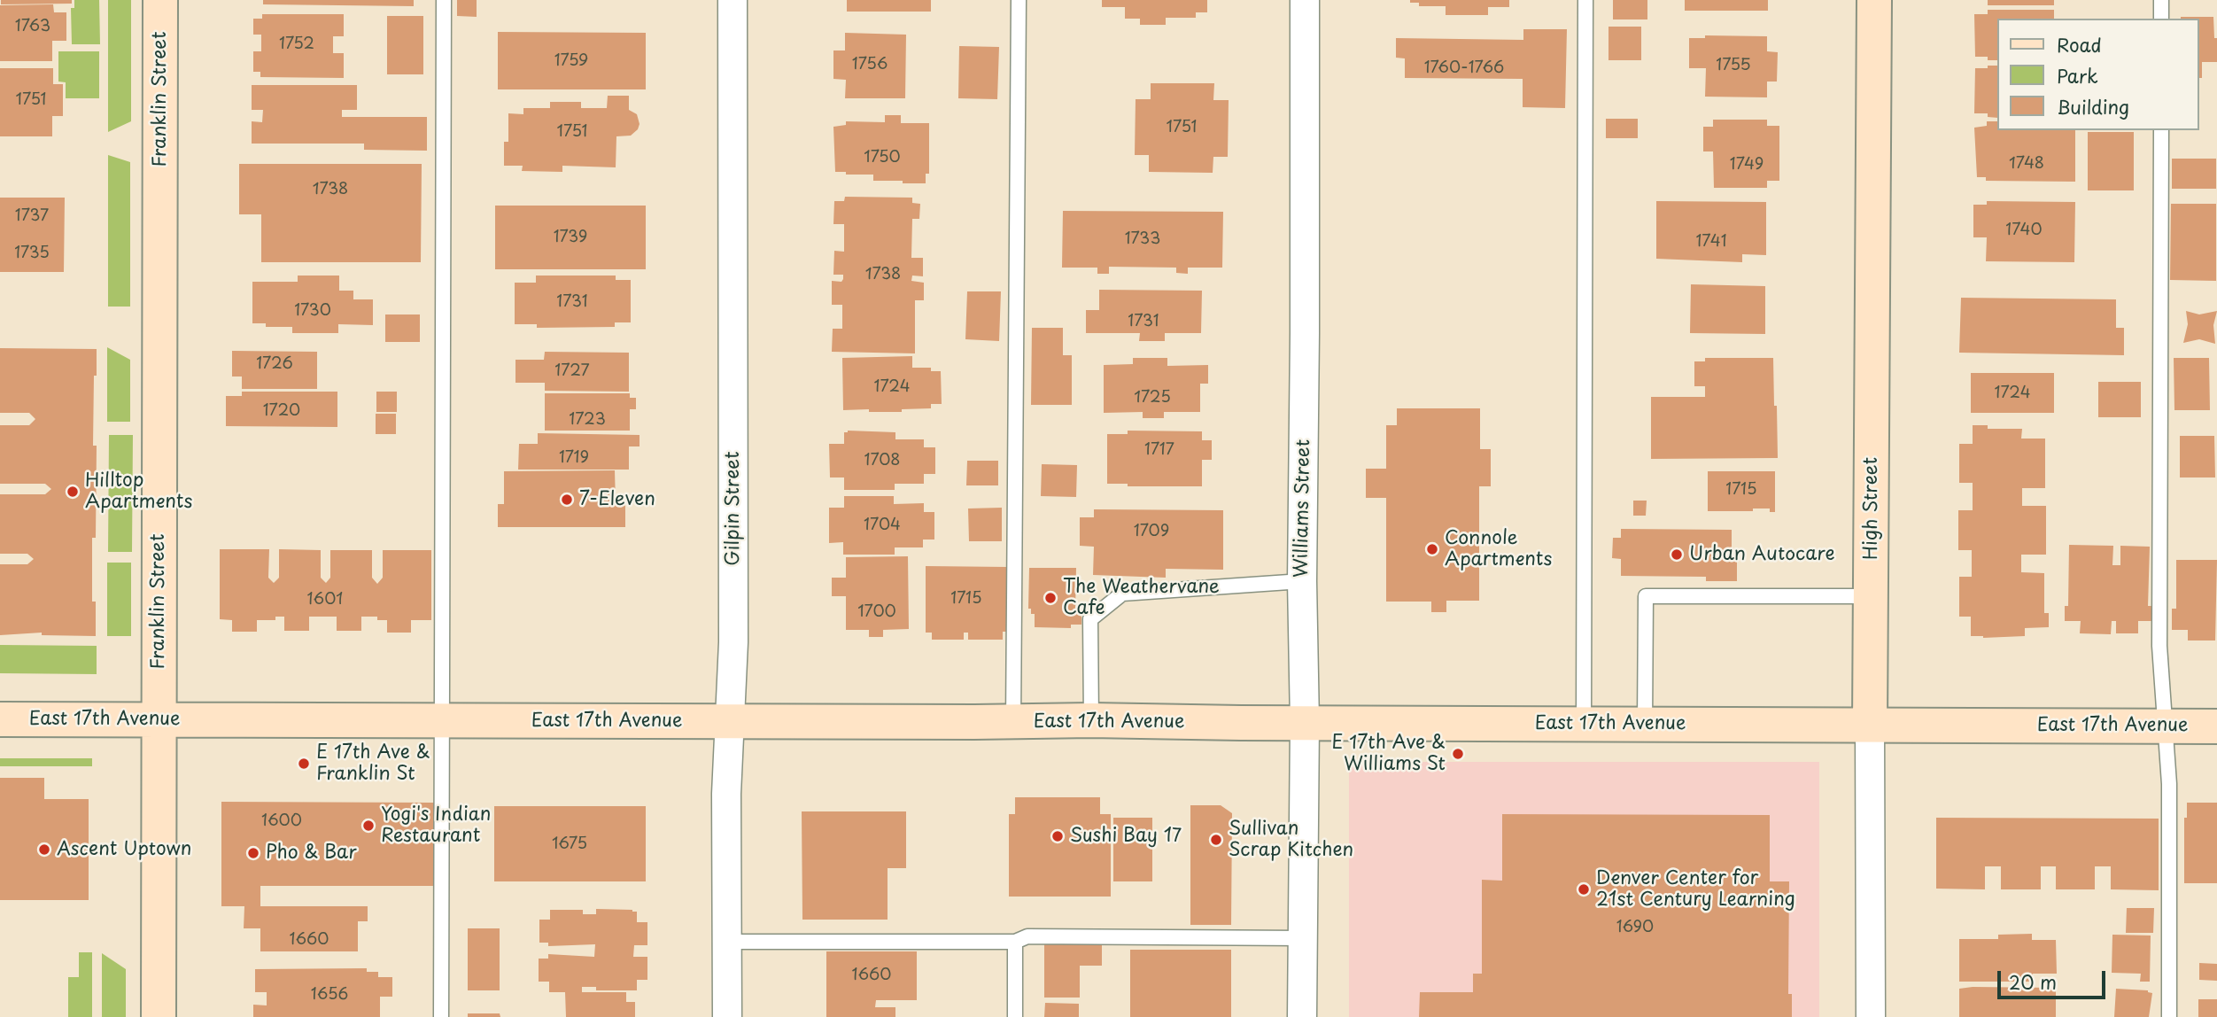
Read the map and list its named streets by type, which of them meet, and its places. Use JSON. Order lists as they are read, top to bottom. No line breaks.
{"streets":{"main road":["Franklin Street","High Street","East 17th Avenue"],"street":["Gilpin Street","Williams Street"]},"crossings":[["Franklin Street","East 17th Avenue"],["Gilpin Street","East 17th Avenue"],["Williams Street","East 17th Avenue"],["High Street","East 17th Avenue"]],"places":["Hilltop Apartments","7-Eleven","Connole Apartments","Urban Autocare","The Weathervane Cafe","E 17th Ave & Williams St","E 17th Ave & Franklin St","Yogi's Indian Restaurant","Sushi Bay 17","Sullivan Scrap Kitchen","Ascent Uptown","Pho & Bar","Denver Center for 21st Century Learning"],"house_numbers":["1763","1752","1759","1756","1755","1760-1766","1751","1751","1751","1750","1748","1749","1738","1737","1740","1739","1733","1741","1735","1738","1731","1730","1731","1726","1727","1724","1724","1725","1720","1723","1717","1719","1708","1715","1704","1709","1715","1601","1700","1600","1675","1690","1660","1660","1656"],"legend":["Road","Park","Building"],"scale_bar":"20 m"}
